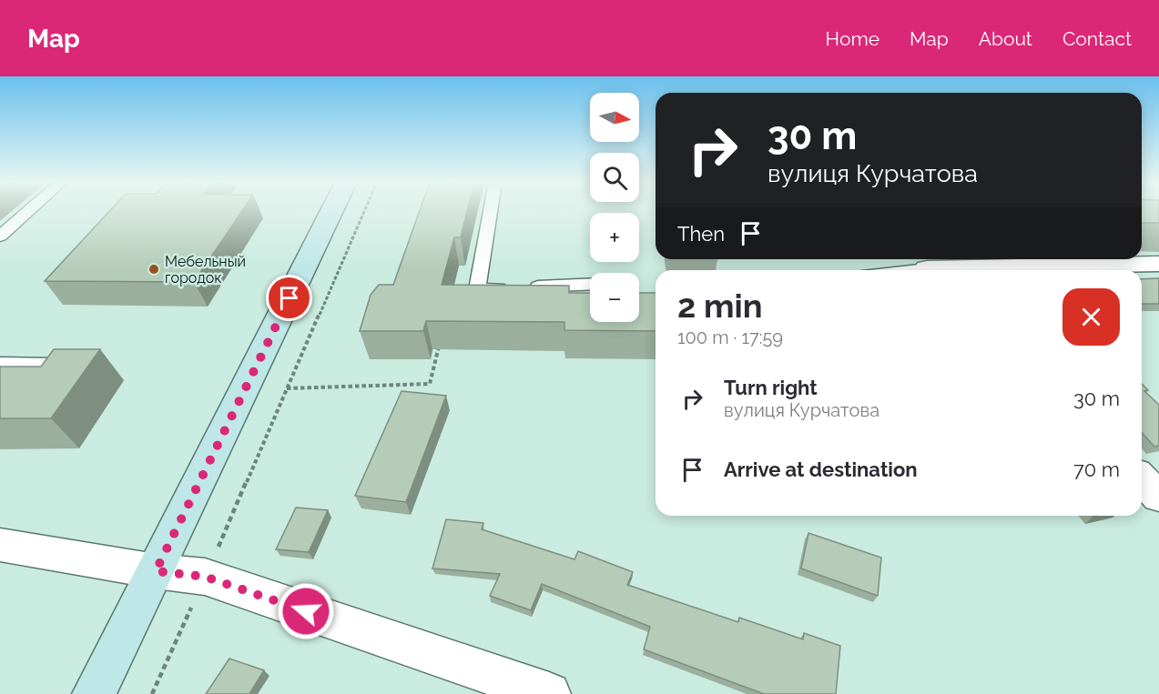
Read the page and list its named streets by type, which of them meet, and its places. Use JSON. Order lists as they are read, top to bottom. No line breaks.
{"places":["Мебельный городок"],"north":"right","page":{"header":"Map","nav":["Home","Map","About","Contact"],"map_buttons":["+","−"],"turn":["30 m","вулиця Курчатова"],"then":"Then","heading":["2 min","100 m · 17:59"],"list":[{"name":"Turn right","note":"вулиця Курчатова","value":"30 m"},{"name":"Arrive at destination","value":"70 m"}]}}
